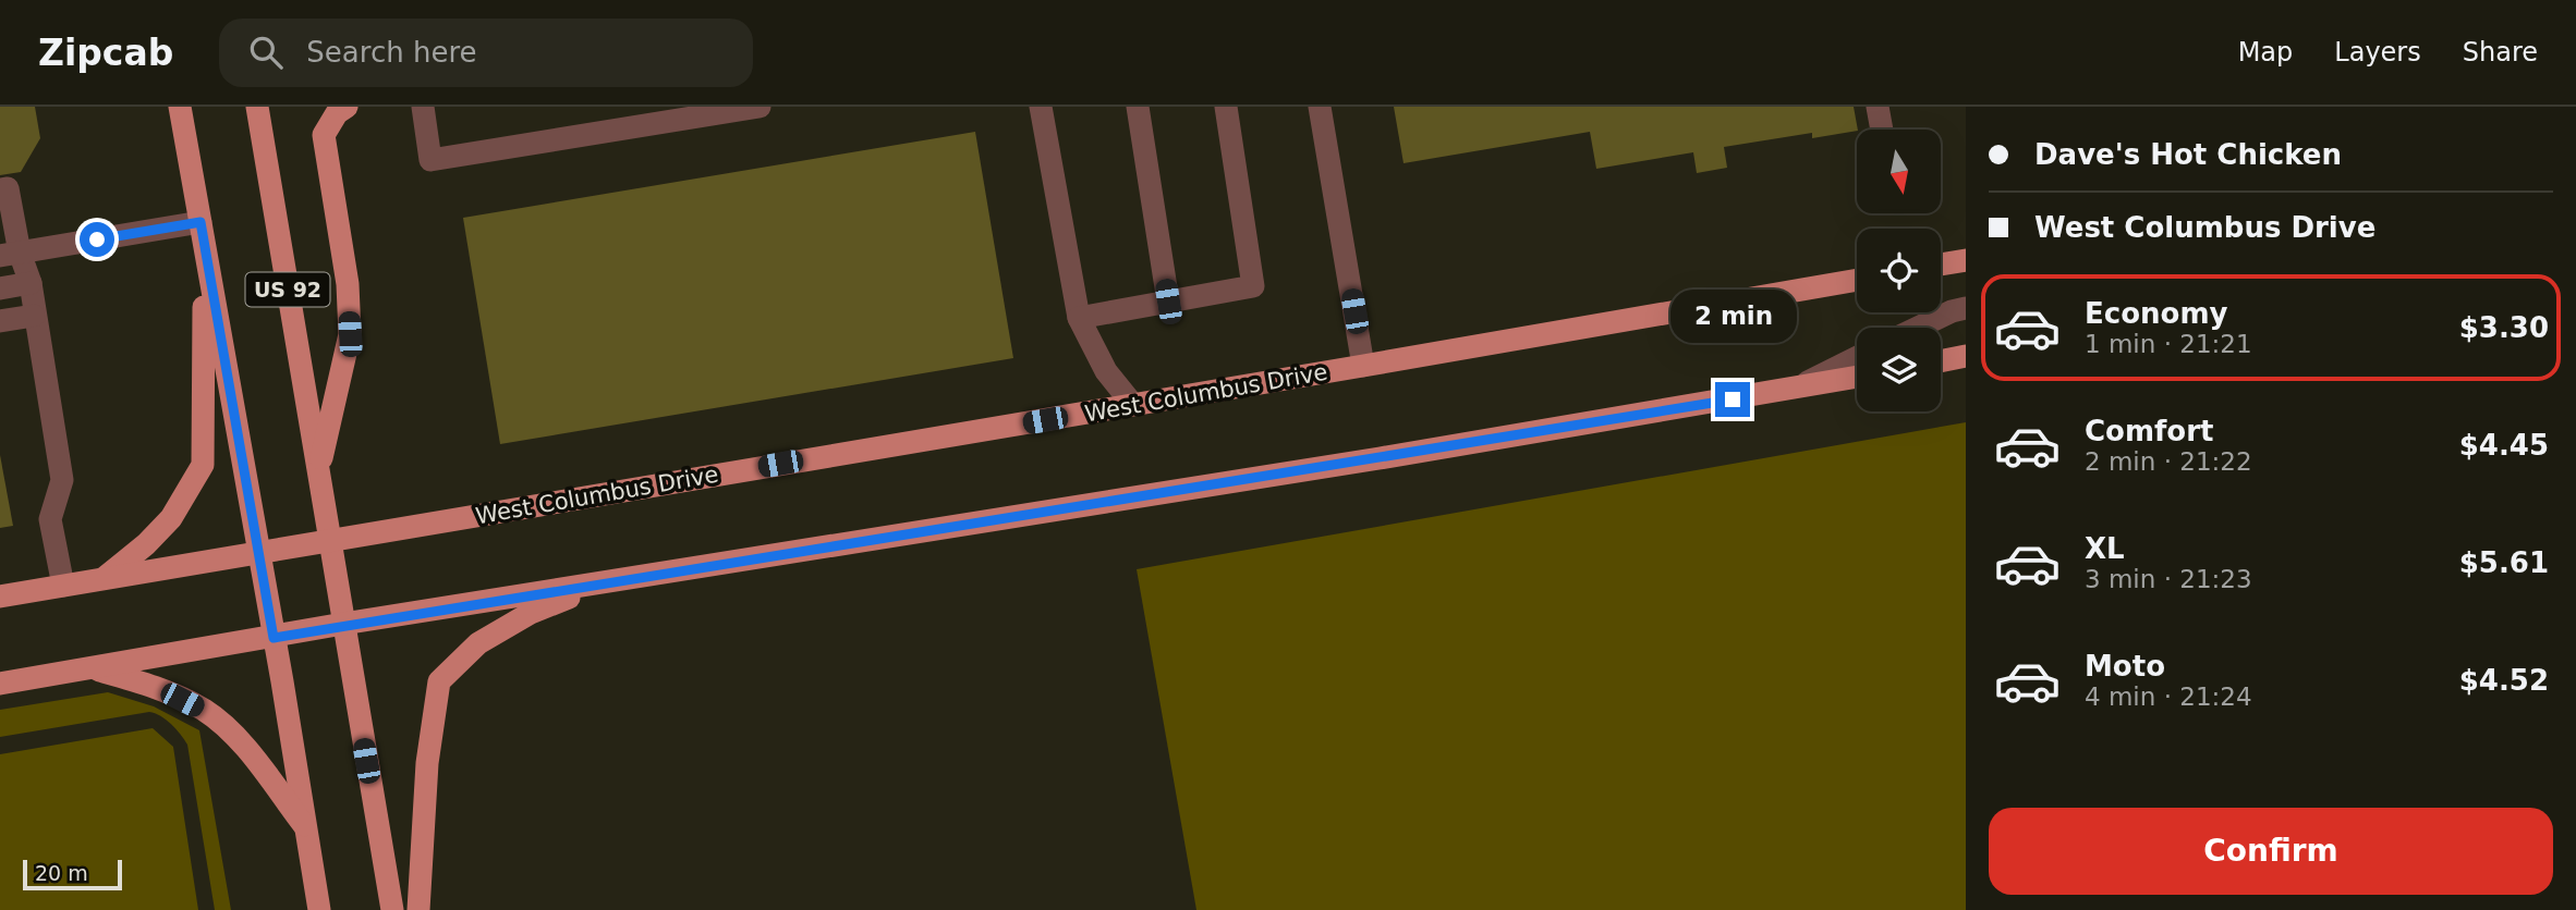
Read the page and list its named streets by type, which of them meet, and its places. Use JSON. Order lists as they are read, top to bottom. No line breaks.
{"streets":{"main road":["US 92","West Columbus Drive"]},"crossings":[["US 92","West Columbus Drive"]],"scale_bar":"20 m","north":"bottom","page":{"header":"Zipcab","search":"Search here","nav":["Map","Layers","Share"],"banner":["Dave's Hot Chicken","West Columbus Drive"],"list":[{"name":"Economy","note":"1 min · 21:21","value":"$3.30"},{"name":"Comfort","note":"2 min · 21:22","value":"$4.45"},{"name":"XL","note":"3 min · 21:23","value":"$5.61"},{"name":"Moto","note":"4 min · 21:24","value":"$4.52"}],"bubble":"2 min","buttons":"Confirm","scale":"20 m"}}
